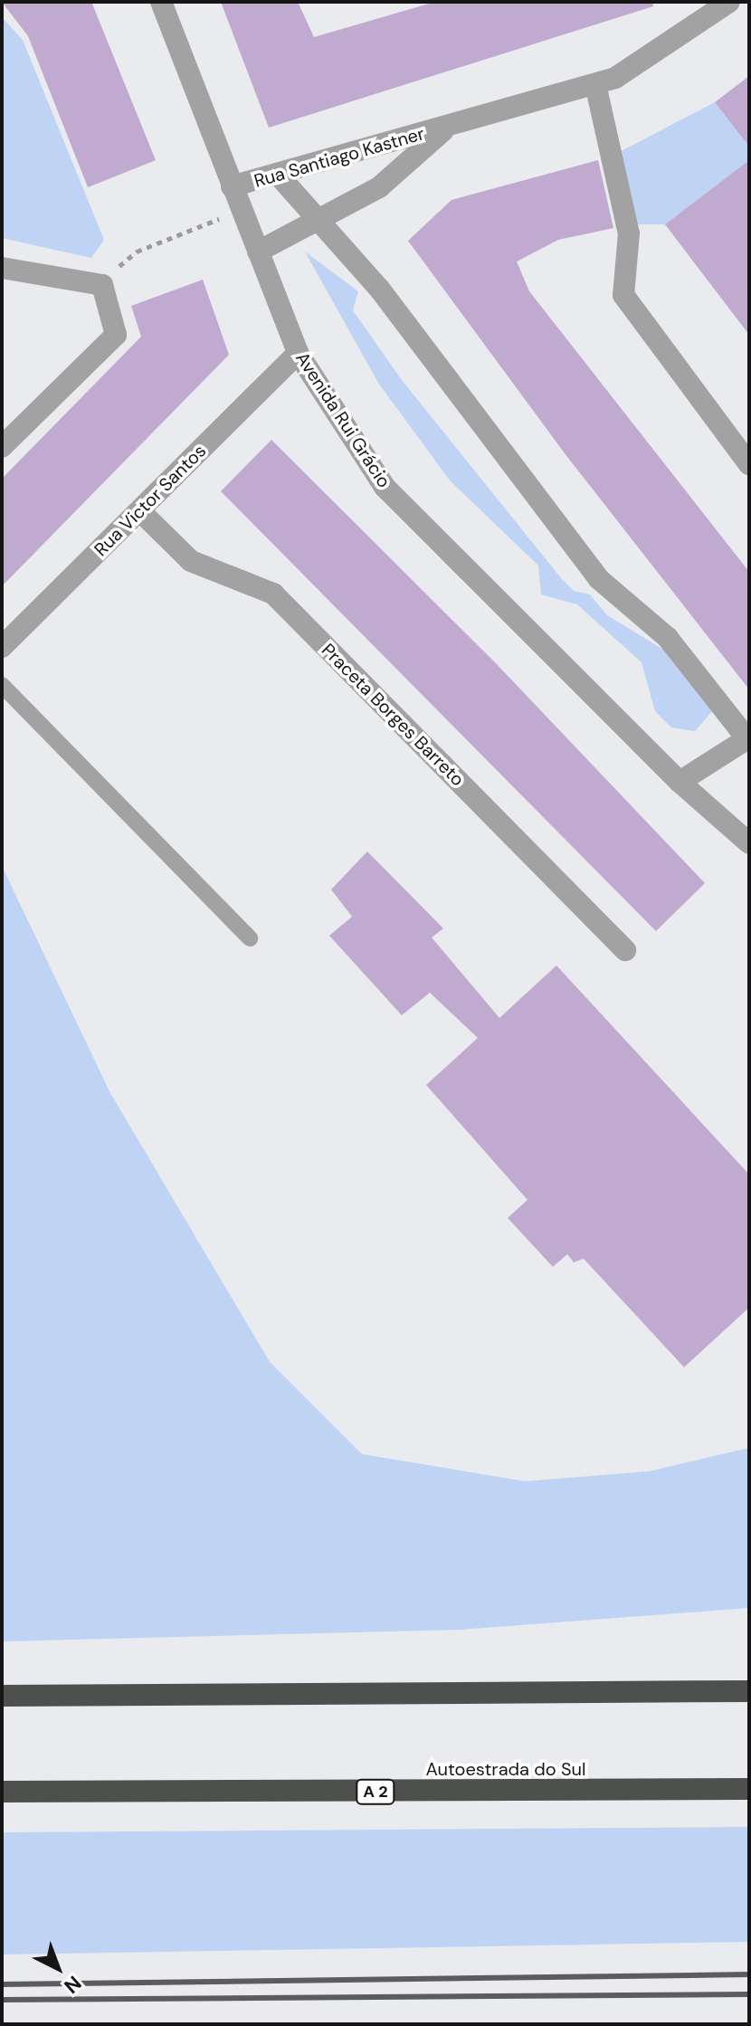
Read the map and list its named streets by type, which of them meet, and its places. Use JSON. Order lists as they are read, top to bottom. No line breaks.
{"streets":{"highway":["Autoestrada do Sul","A 2"],"street":["Rua Santiago Kastner","Avenida Rui Grácio","Rua Victor Santos","Praceta Borges Barreto"]},"crossings":[["Rua Santiago Kastner","Avenida Rui Grácio"],["Avenida Rui Grácio","Rua Victor Santos"],["Rua Victor Santos","Praceta Borges Barreto"]],"north":"bottom right"}
